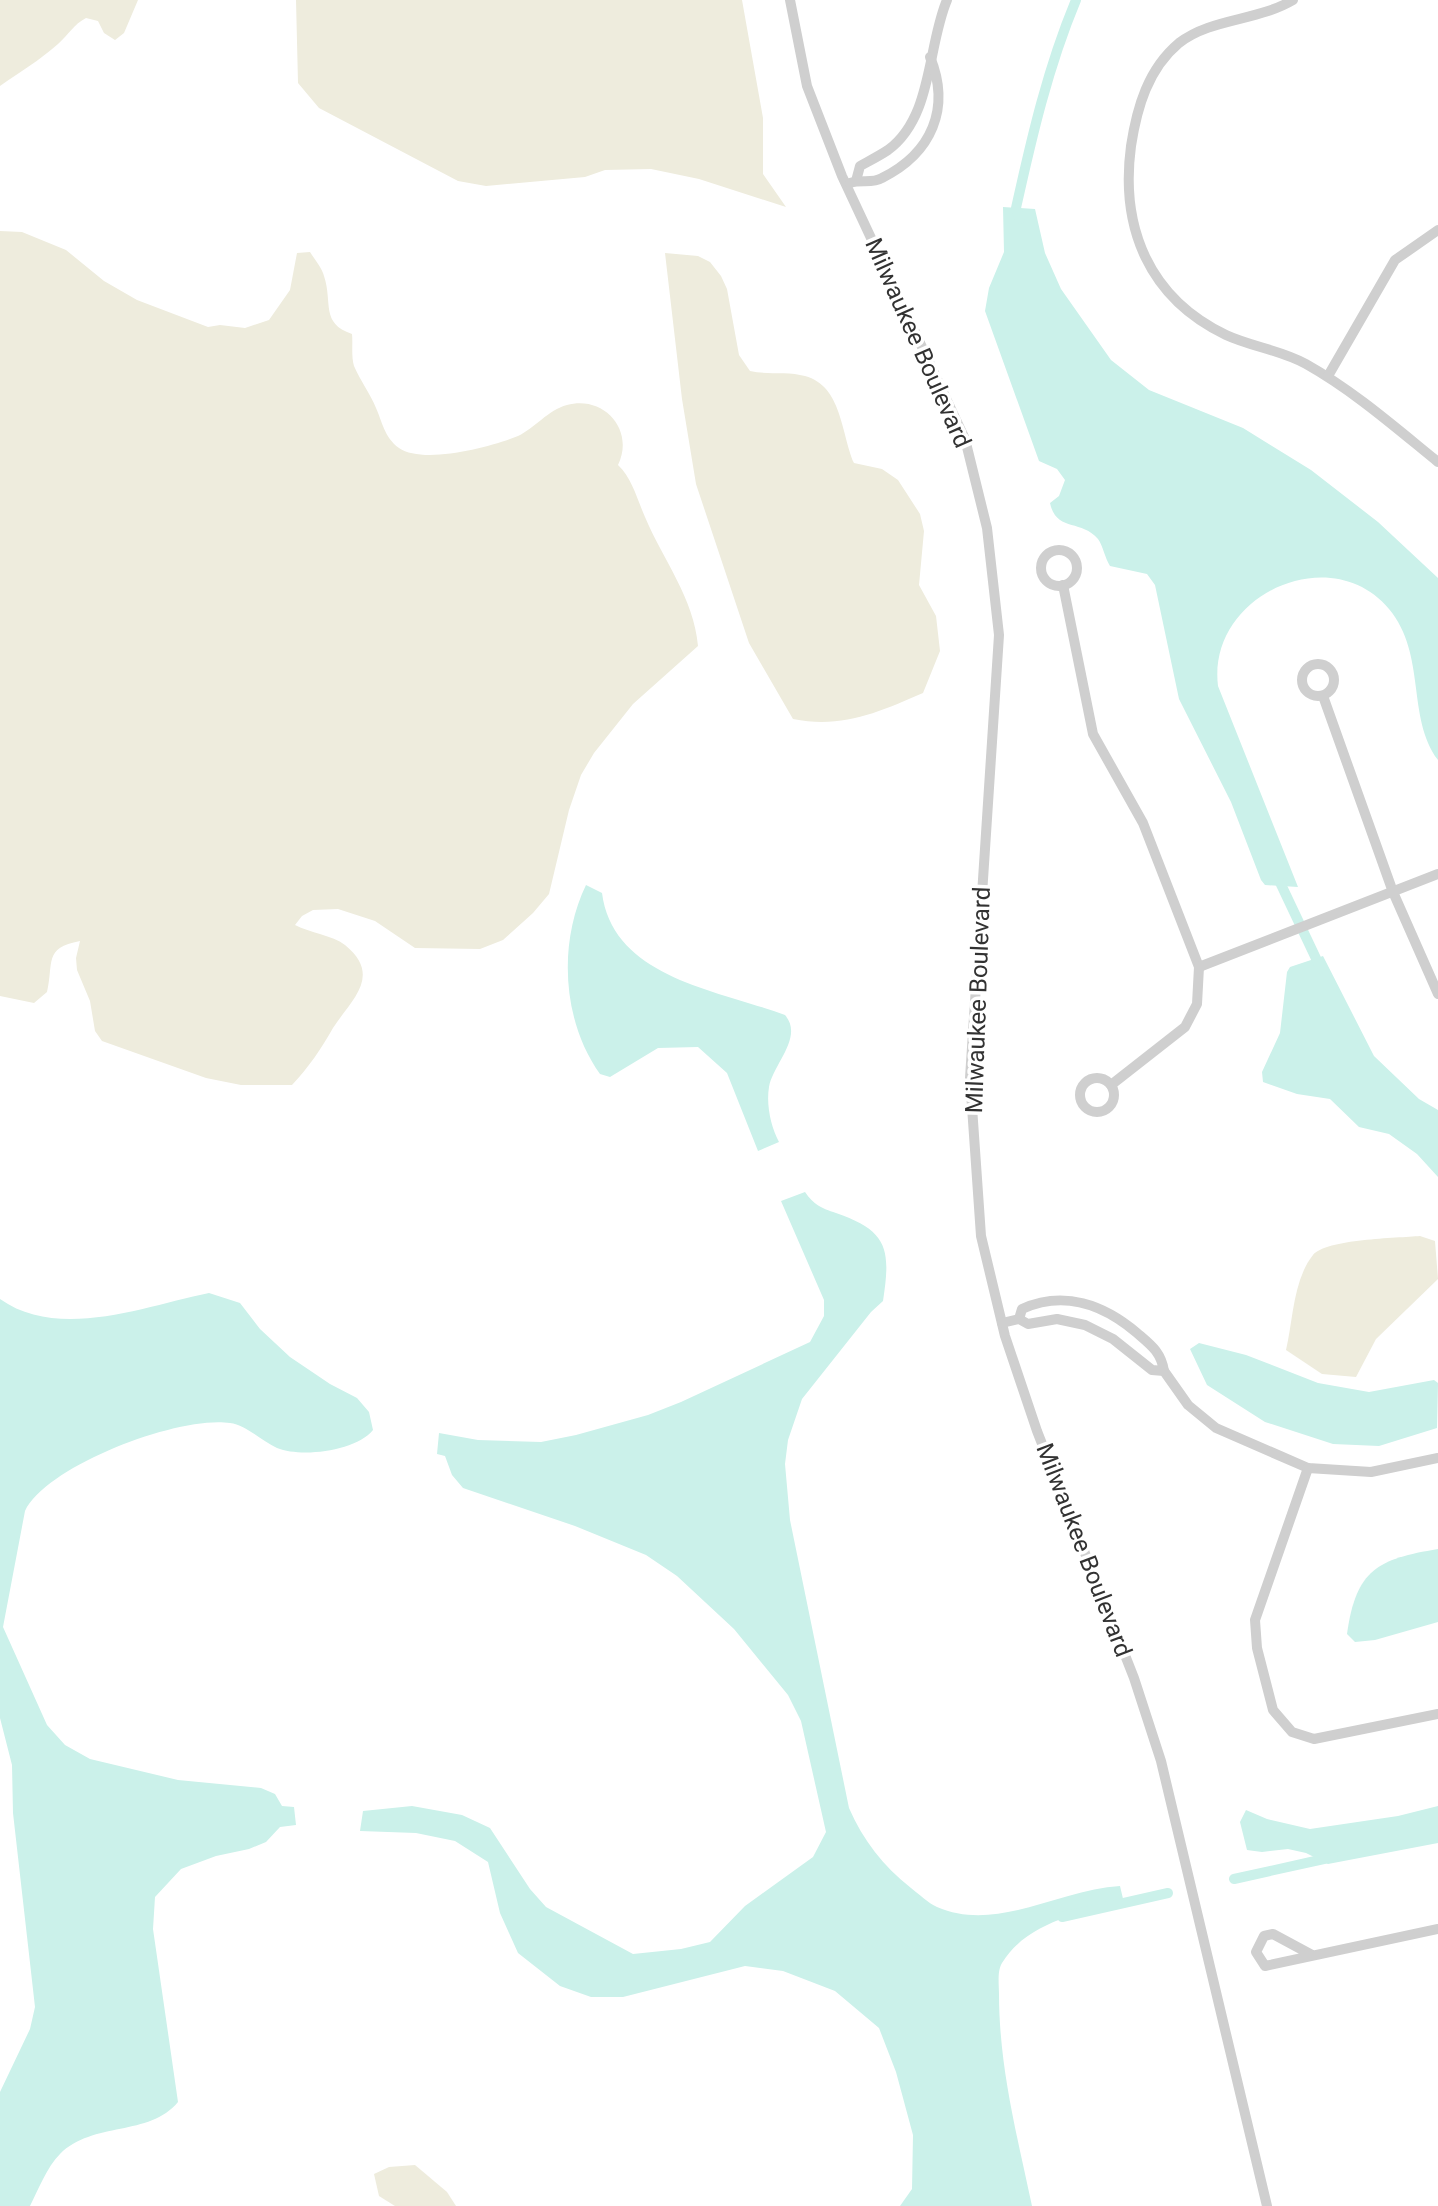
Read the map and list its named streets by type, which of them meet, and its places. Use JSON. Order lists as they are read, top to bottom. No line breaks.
{"streets":{"street":["Milwaukee Boulevard"]}}
